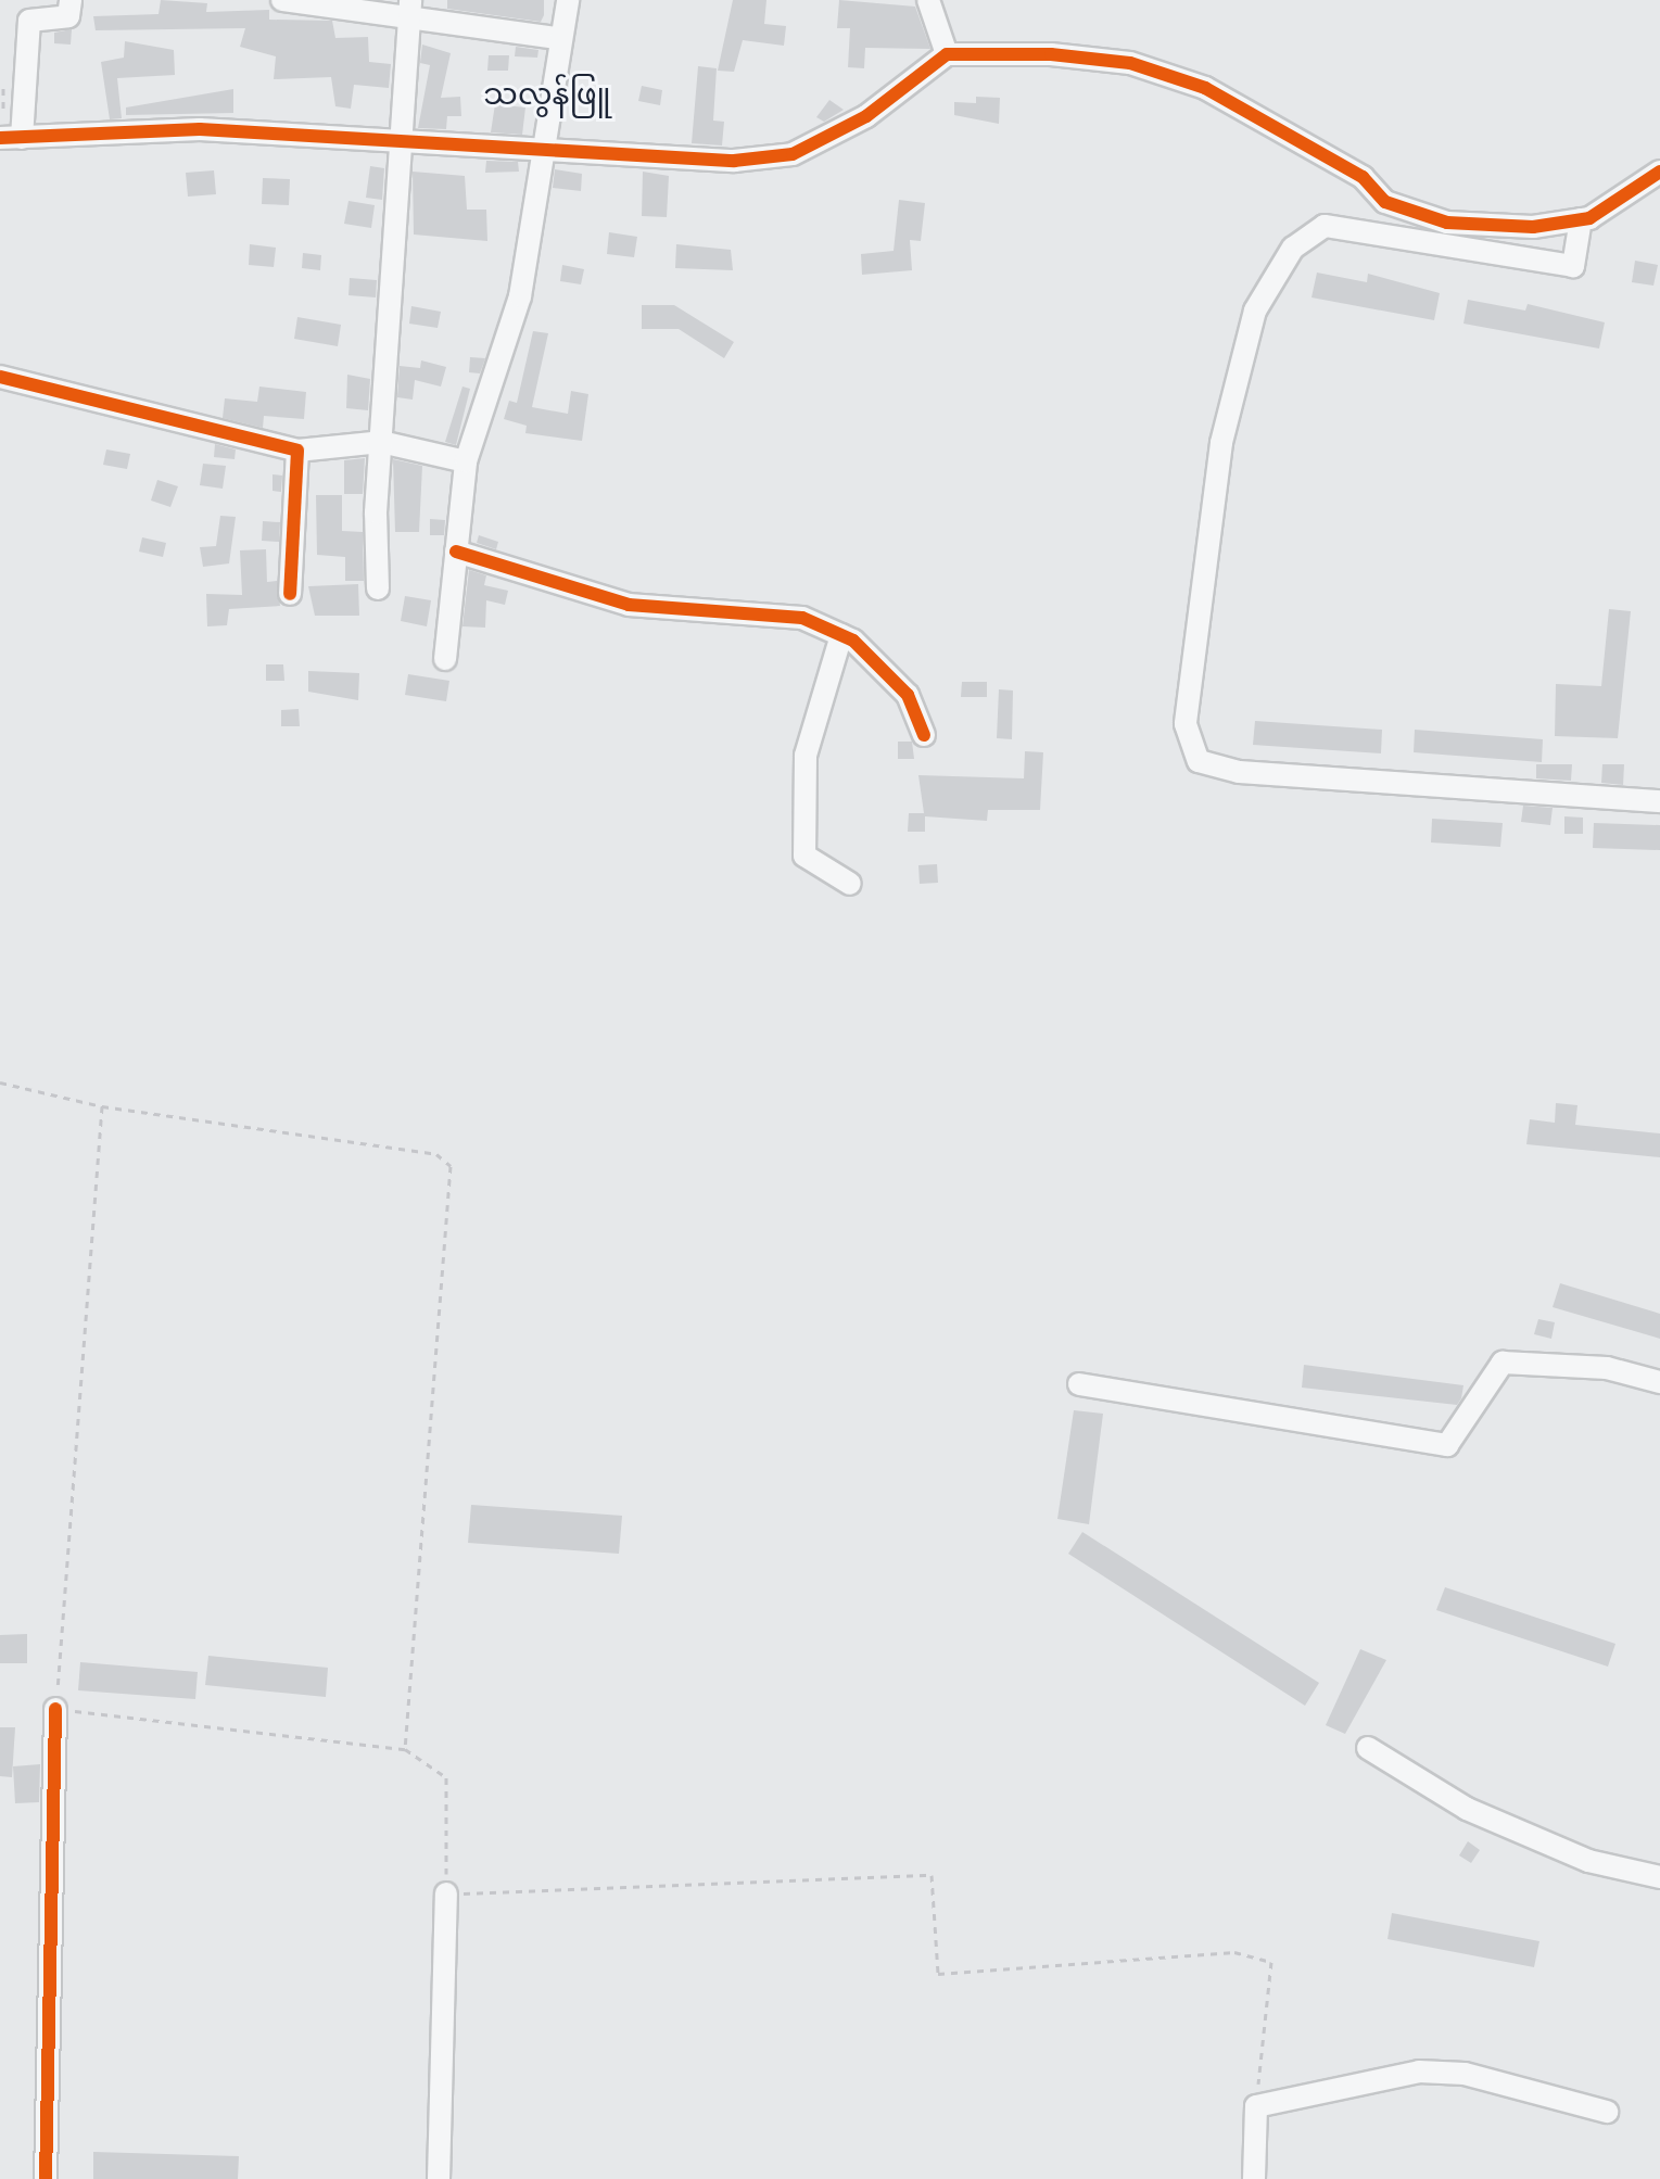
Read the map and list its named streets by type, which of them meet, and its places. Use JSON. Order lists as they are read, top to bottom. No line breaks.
{"districts":["သလွန်ဖြူ"]}
